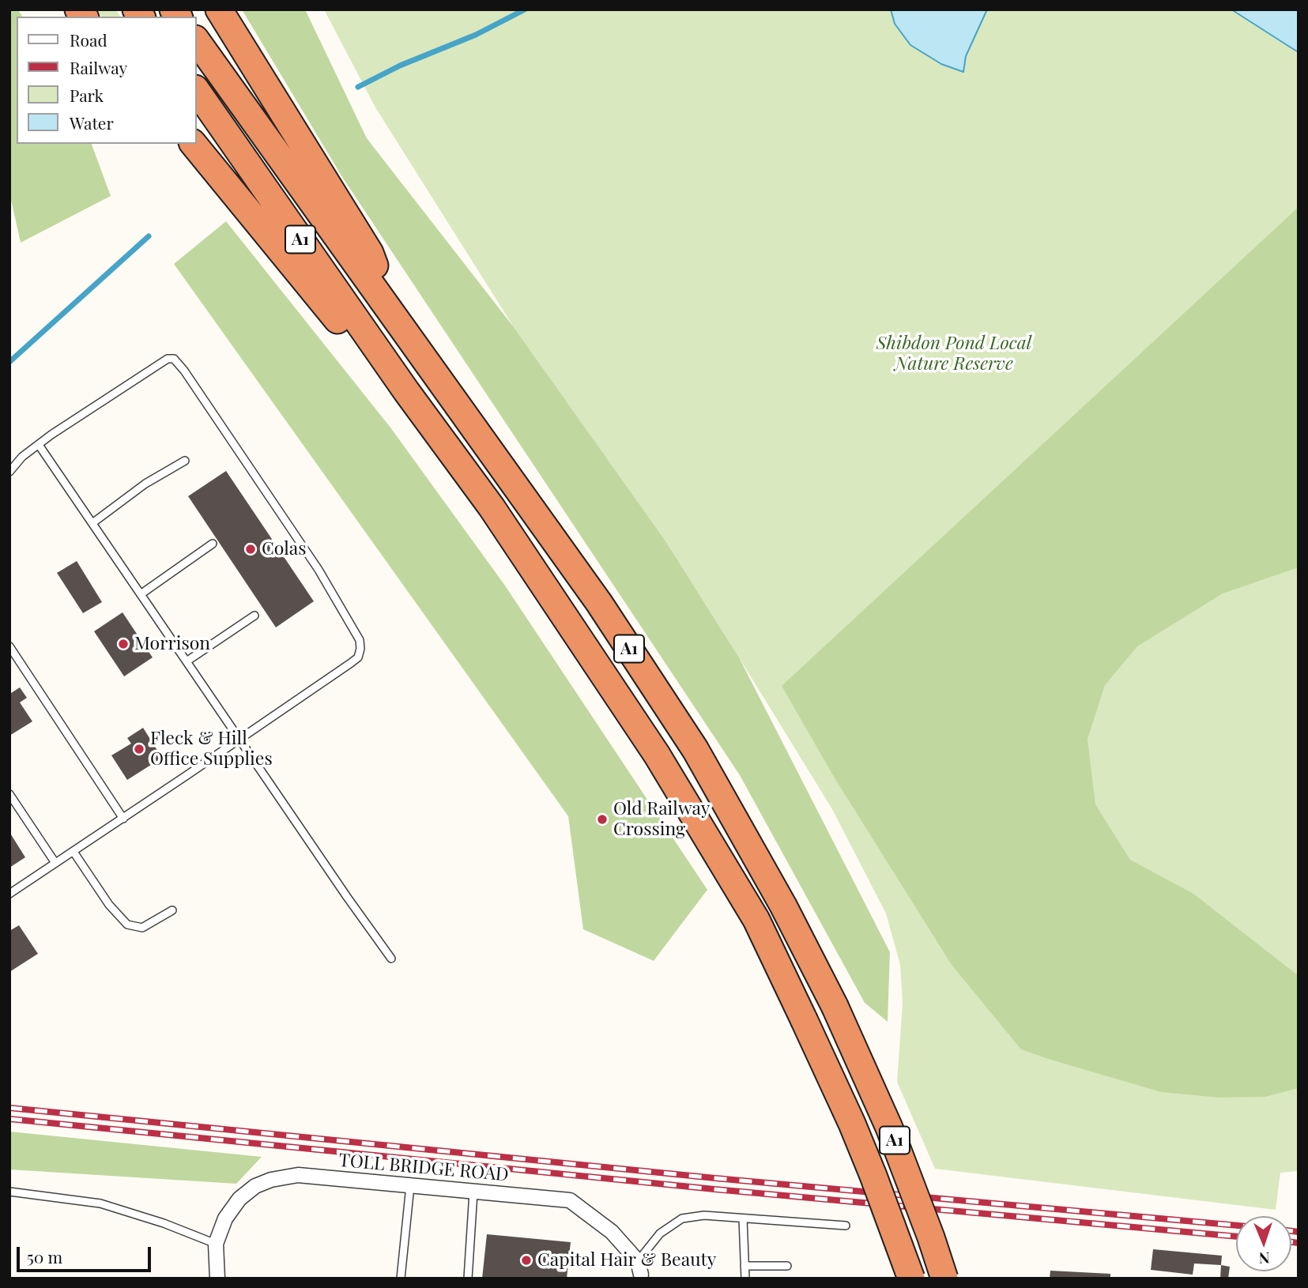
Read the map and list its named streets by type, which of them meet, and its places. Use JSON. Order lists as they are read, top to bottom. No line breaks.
{"streets":{"highway":["A1"],"street":["TOLL BRIDGE ROAD"]},"parks":["Shibdon Pond Local Nature Reserve"],"places":["Colas","Morrison","Fleck & Hill Office Supplies","Old Railway Crossing","Capital Hair & Beauty"],"legend":["Road","Railway","Park","Water"],"scale_bar":"50 m","north":"bottom"}
